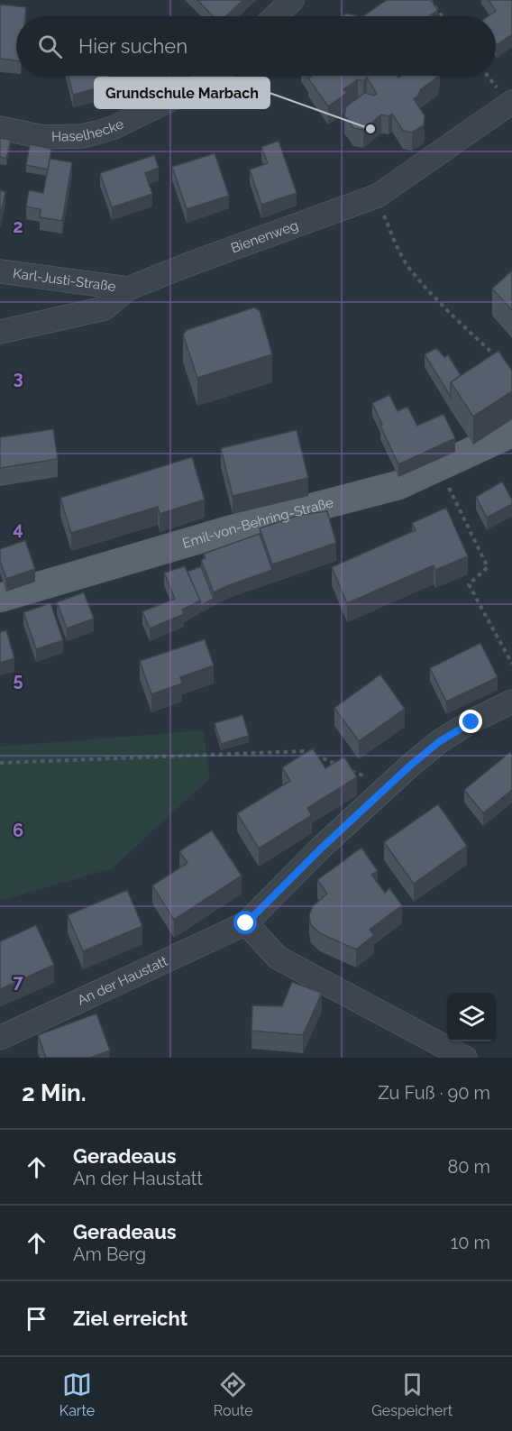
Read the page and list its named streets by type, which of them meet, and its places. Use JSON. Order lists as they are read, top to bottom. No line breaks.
{"streets":{"main road":["Emil-von-Behring-Straße"],"street":["Haselhecke","Bienenweg","Karl-Justi-Straße","An der Haustatt"]},"crossings":[["Bienenweg","Karl-Justi-Straße"]],"places":["Grundschule Marbach"],"page":{"search":"Hier suchen","heading":["2 Min.","Zu Fuß · 90 m"],"list":[["Geradeaus","An der Haustatt","80 m"],["Geradeaus","Am Berg","10 m"],"Ziel erreicht"],"nav":["Karte","Route","Gespeichert"]},"grid":{"rows":["2","3","4","5","6","7"]}}
